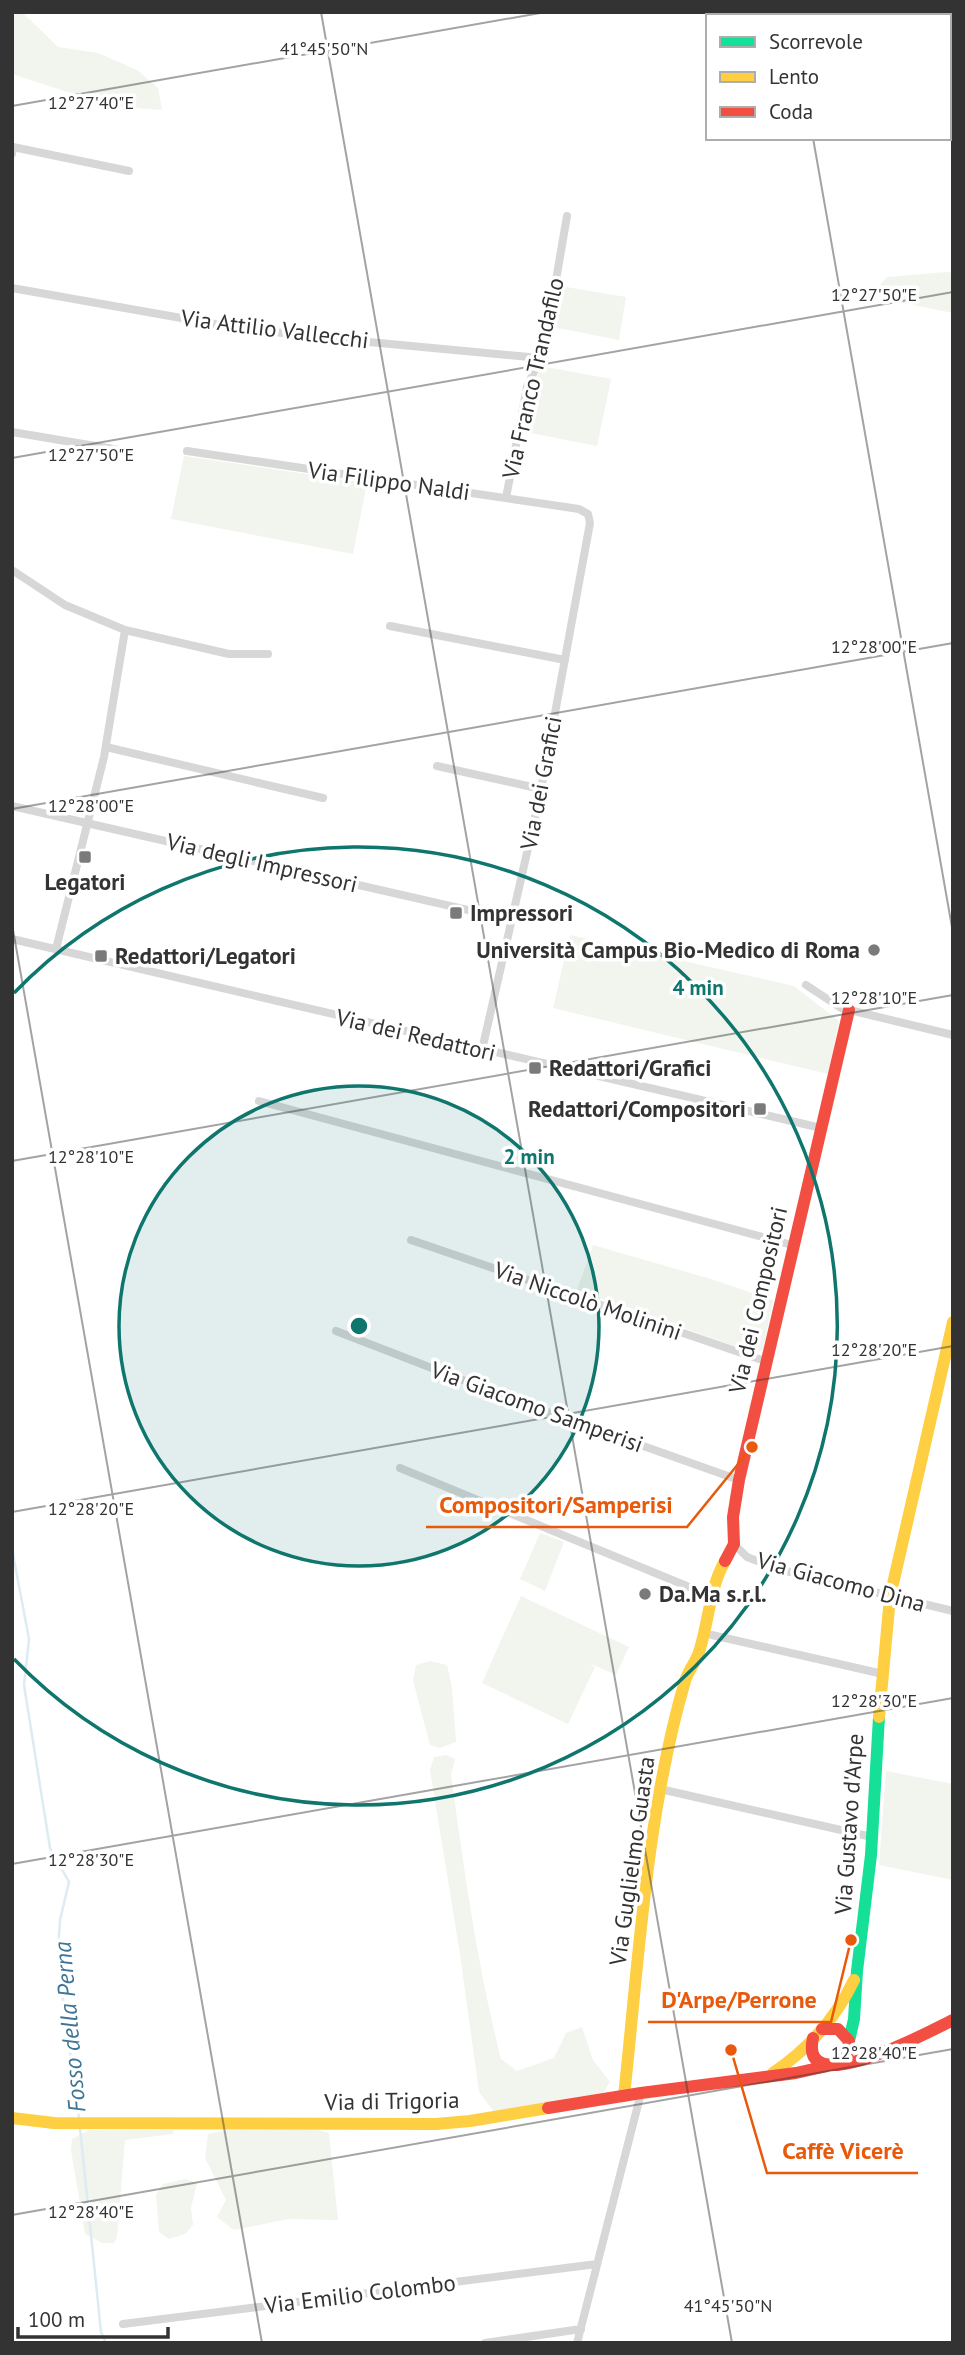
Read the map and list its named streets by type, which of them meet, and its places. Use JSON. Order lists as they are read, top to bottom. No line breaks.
{"streets":{"street":["Via Attilio Vallecchi","Via Franco Trandafilo","Via Filippo Naldi","Via dei Grafici","Via degli Impressori","Via dei Redattori","Via dei Compositori","Via Niccolò Molinini","Via Giacomo Samperisi","Via Giacomo Dina","Via Gustavo d'Arpe","Via Guglielmo Guasta","Via di Trigoria","Via Emilio Colombo"]},"crossings":[["Via Attilio Vallecchi","Via Franco Trandafilo"],["Via Franco Trandafilo","Via Filippo Naldi"],["Via Filippo Naldi","Via dei Grafici"],["Via dei Grafici","Via degli Impressori"],["Via dei Grafici","Via dei Redattori"],["Via dei Redattori","Via dei Compositori"],["Via dei Compositori","Via Niccolò Molinini"],["Via dei Compositori","Via Giacomo Samperisi"],["Via dei Compositori","Via Giacomo Dina"],["Via dei Compositori","Via Guglielmo Guasta"],["Via Giacomo Dina","Via Gustavo d'Arpe"],["Via Gustavo d'Arpe","Via di Trigoria"],["Via Guglielmo Guasta","Via di Trigoria"]],"water":["Fosso della Perna"],"places":{"transit":["Legatori","Impressori","Redattori/Legatori","Redattori/Grafici","Redattori/Compositori"],"other":["Università Campus Bio-Medico di Roma","Compositori/Samperisi","Da.Ma s.r.l.","D'Arpe/Perrone","Caffè Vicerè"]},"legend":["Scorrevole","Lento","Coda"],"scale_bar":"100 m","coordinates":["41°45'50\"N","12°27'40\"E","12°27'50\"E","12°28'00\"E","12°28'10\"E","12°28'20\"E","12°28'30\"E","12°28'40\"E"],"rings":["4 min","2 min"]}
